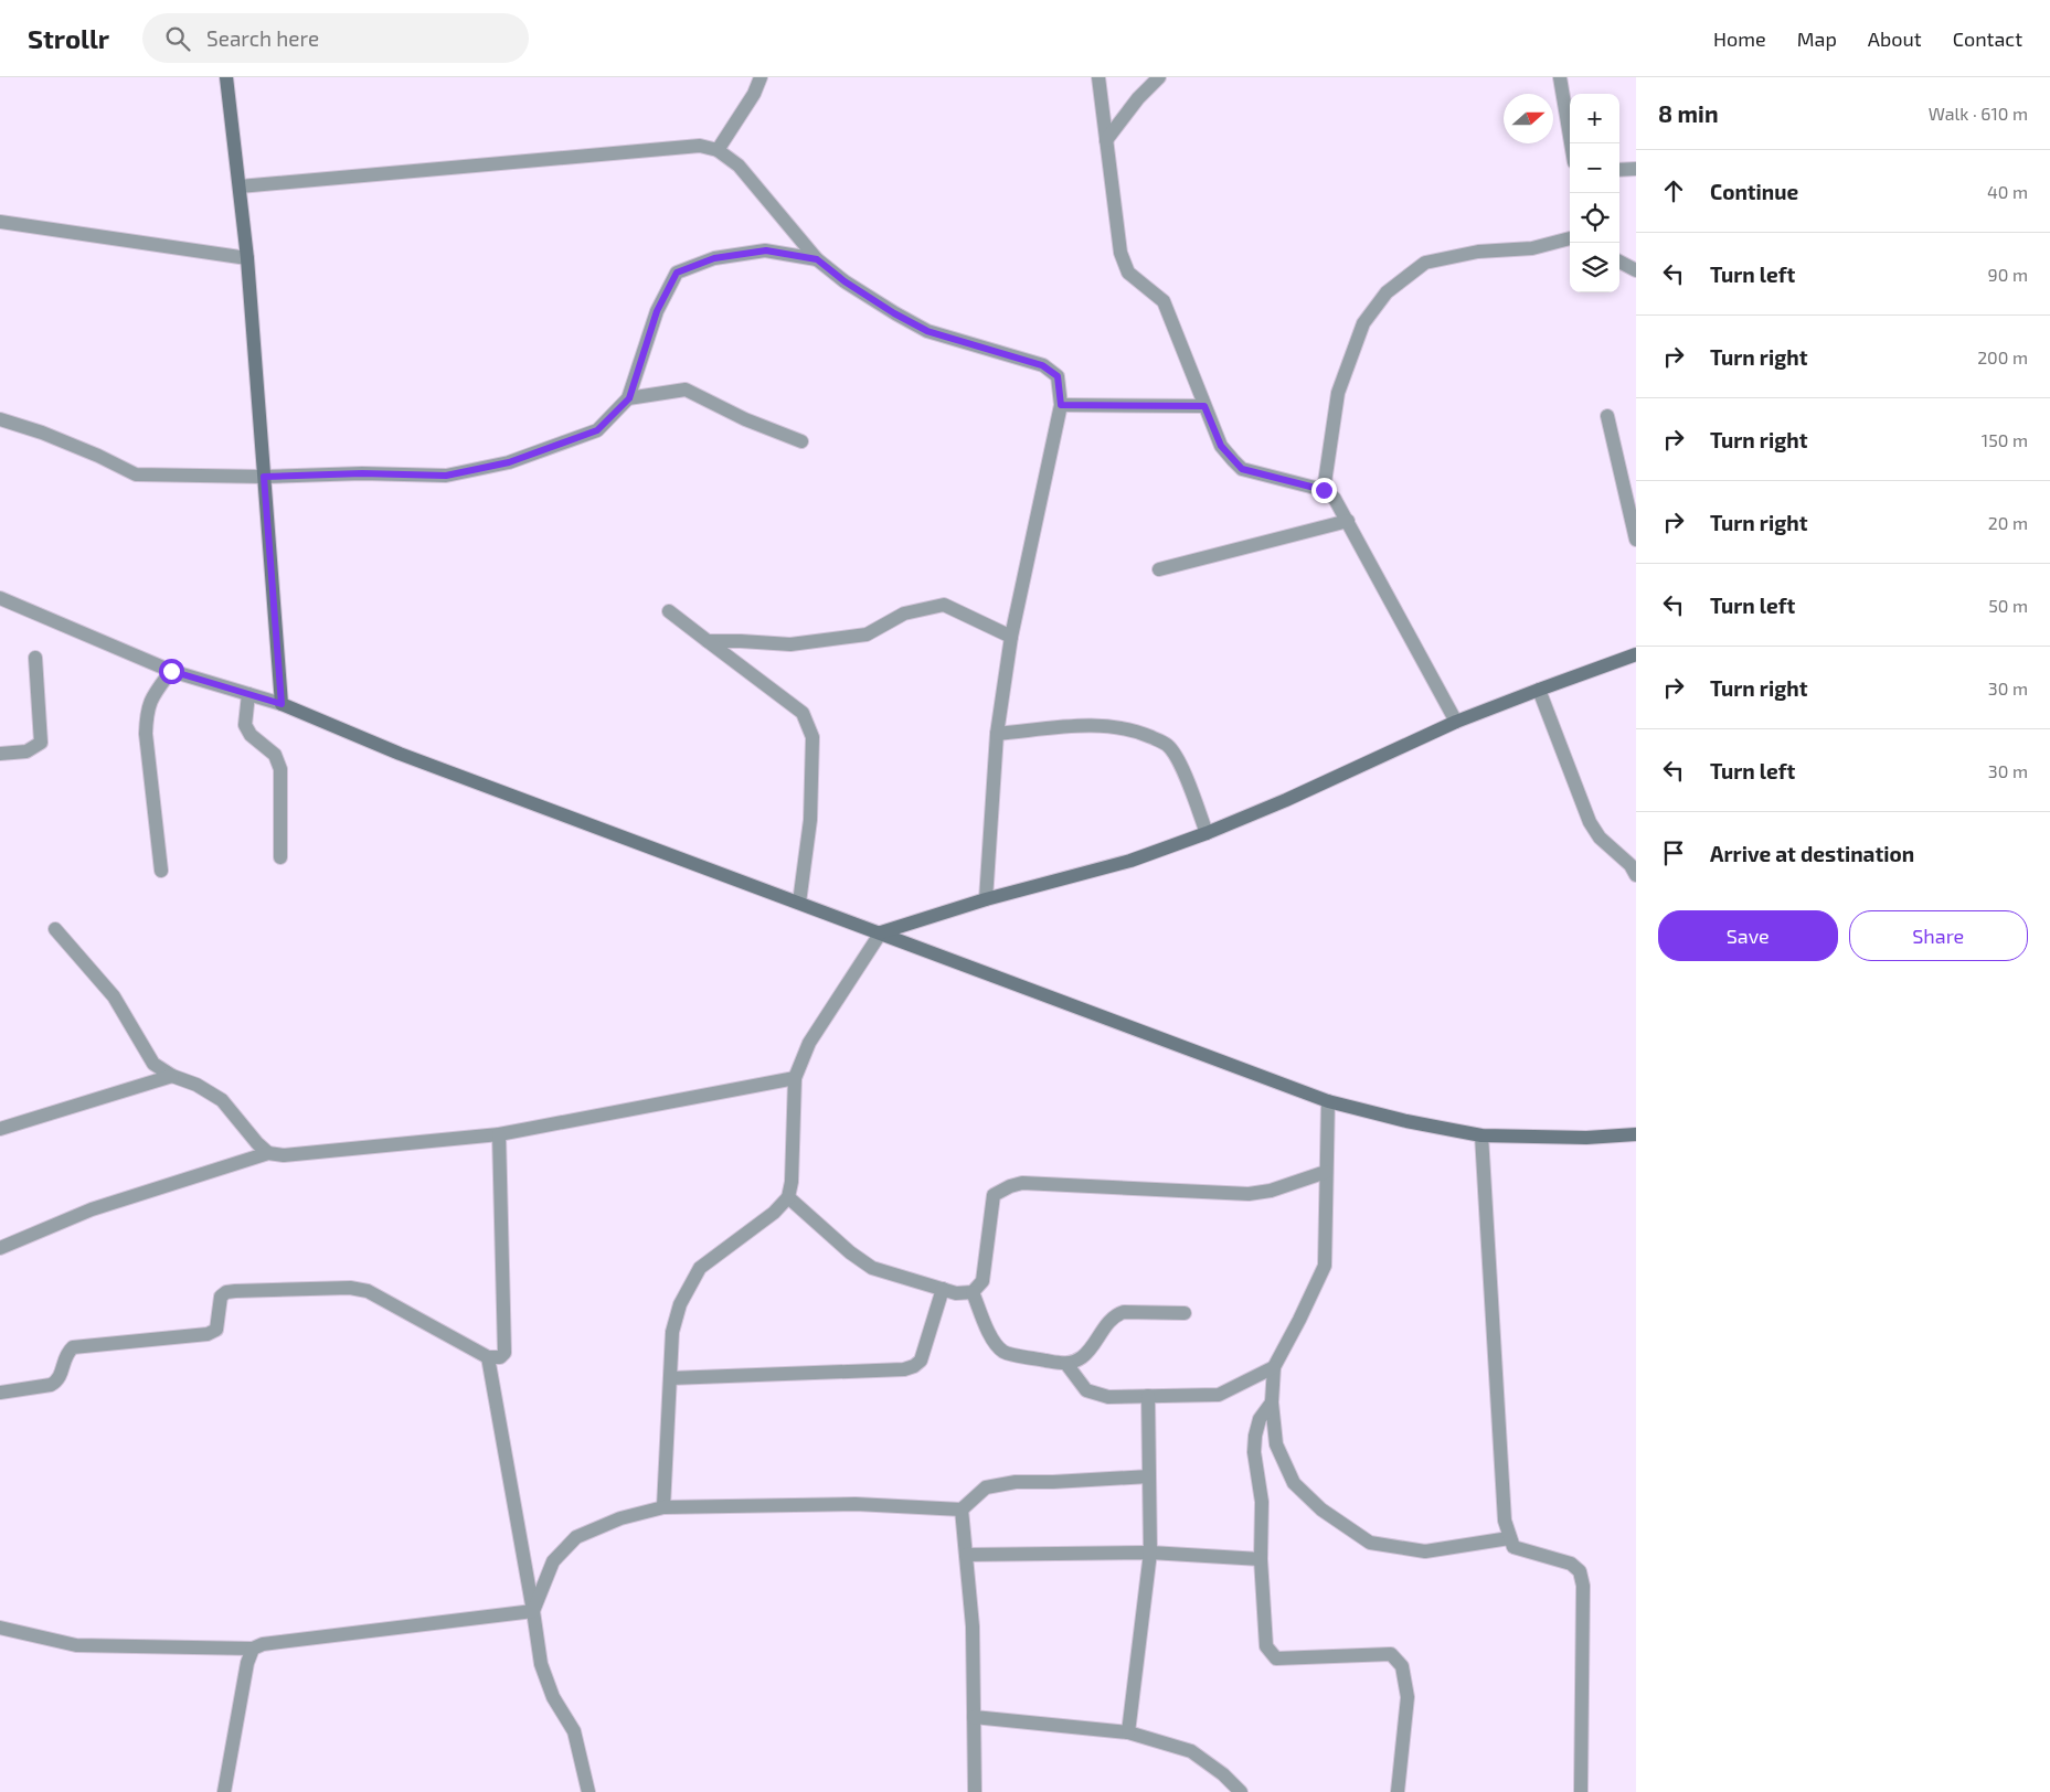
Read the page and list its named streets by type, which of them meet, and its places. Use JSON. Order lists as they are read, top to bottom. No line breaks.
{"north":"right","page":{"header":"Strollr","search":"Search here","nav":["Home","Map","About","Contact"],"heading":["8 min","Walk · 610 m"],"map_buttons":["+","−"],"list":[["Continue","40 m"],["Turn left","90 m"],["Turn right","200 m"],["Turn right","150 m"],["Turn right","20 m"],["Turn left","50 m"],["Turn right","30 m"],["Turn left","30 m"],"Arrive at destination"],"buttons":["Save","Share"]}}
